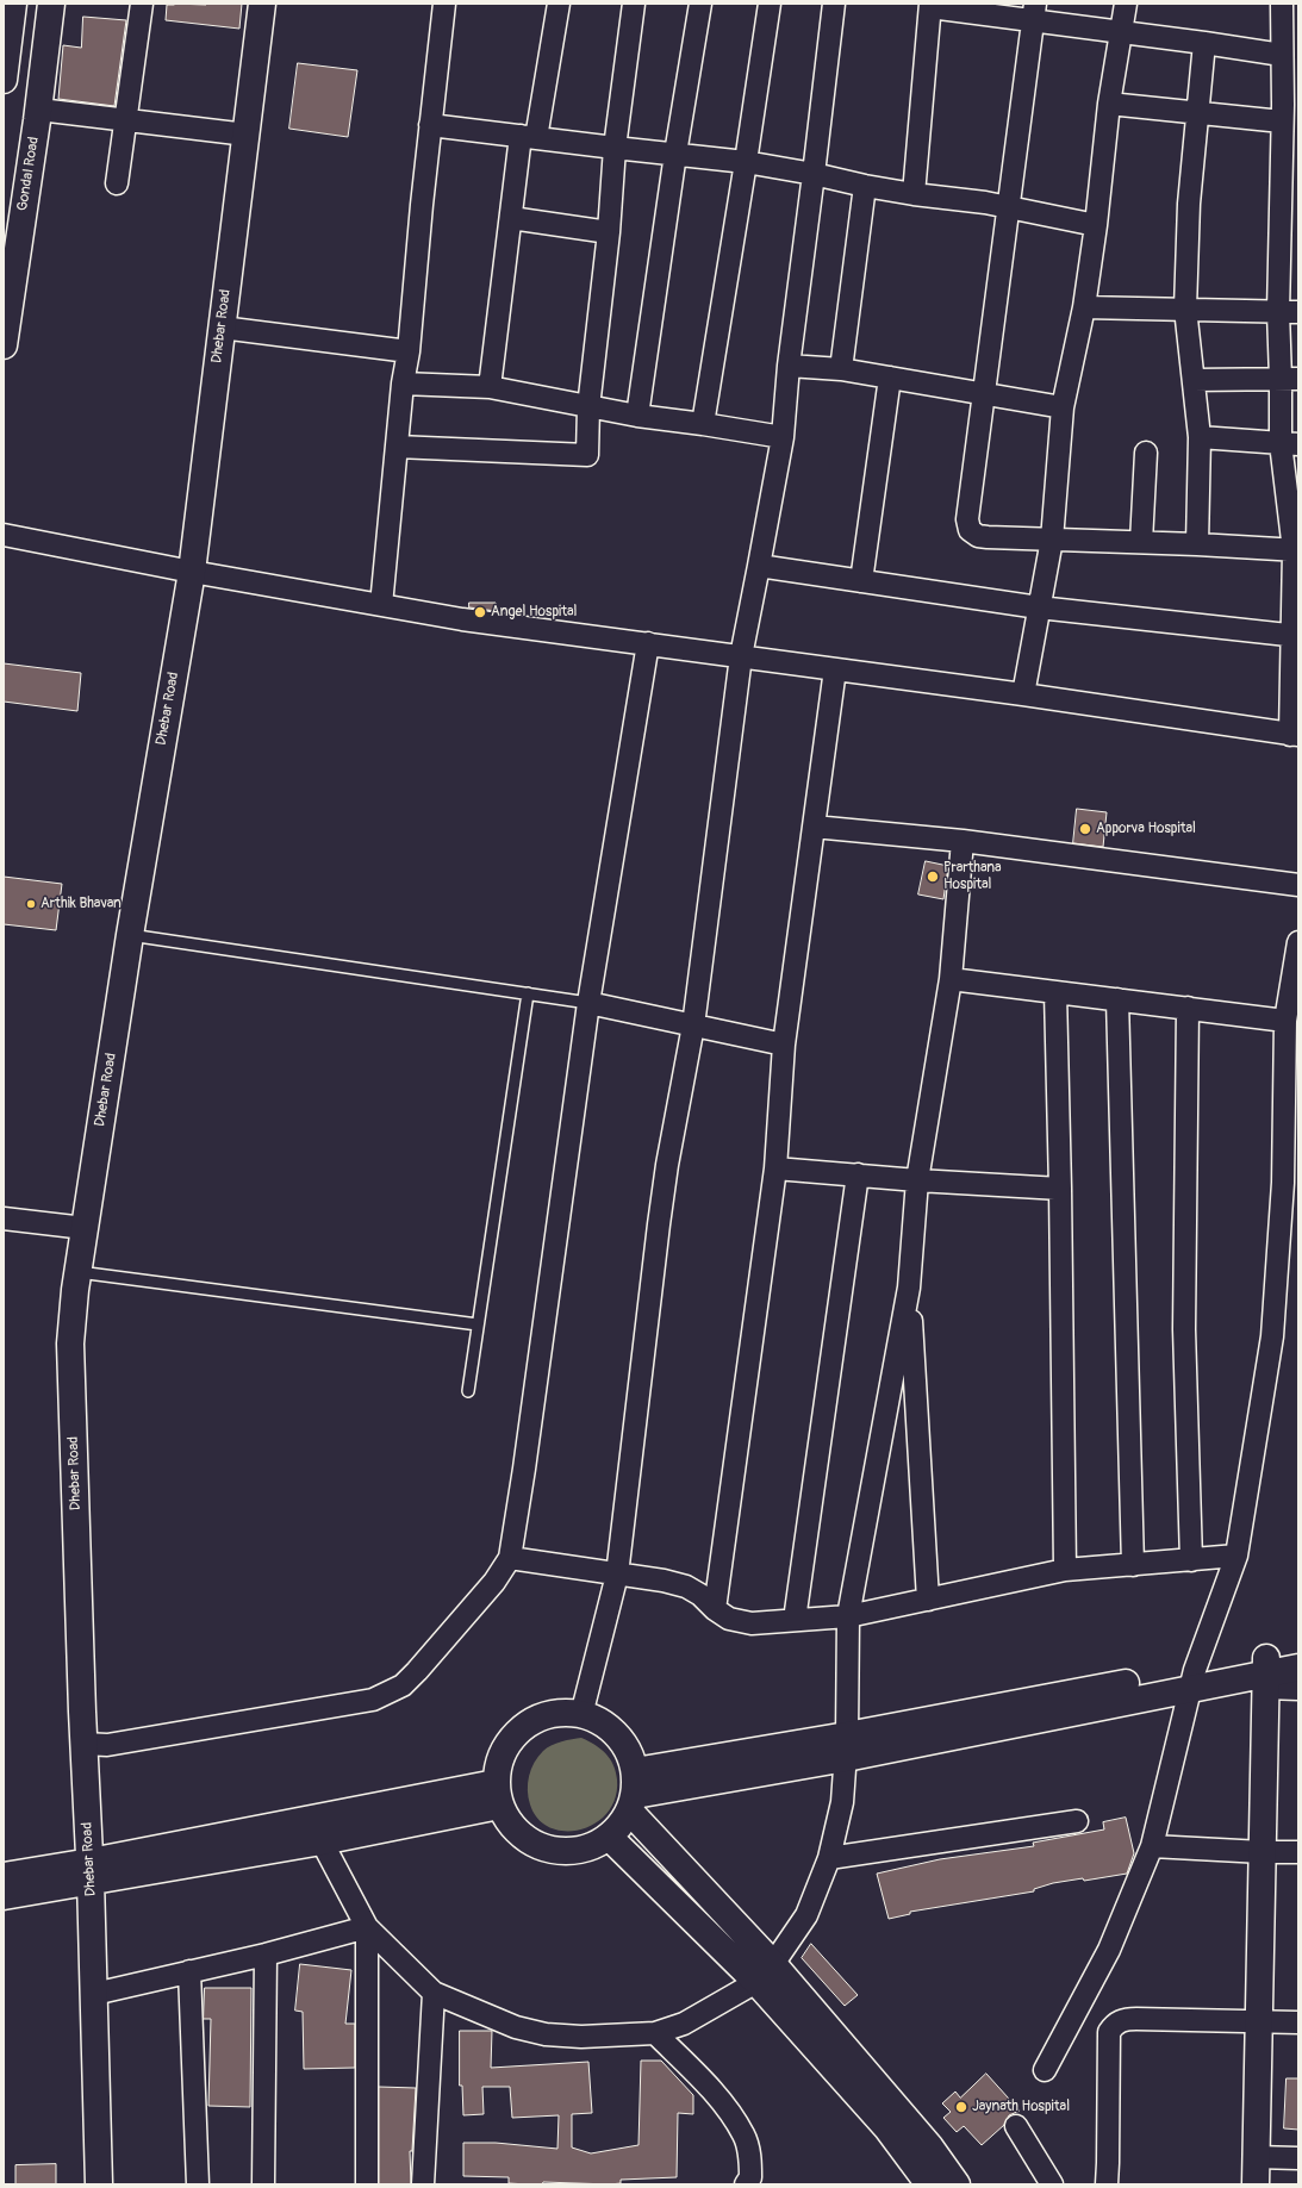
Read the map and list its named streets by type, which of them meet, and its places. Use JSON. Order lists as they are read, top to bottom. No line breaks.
{"streets":{"street":["Gondal Road","Dhebar Road"]},"places":["Angel Hospital","Apporva Hospital","Prarthana Hospital","Arthik Bhavan","Jaynath Hospital"]}
